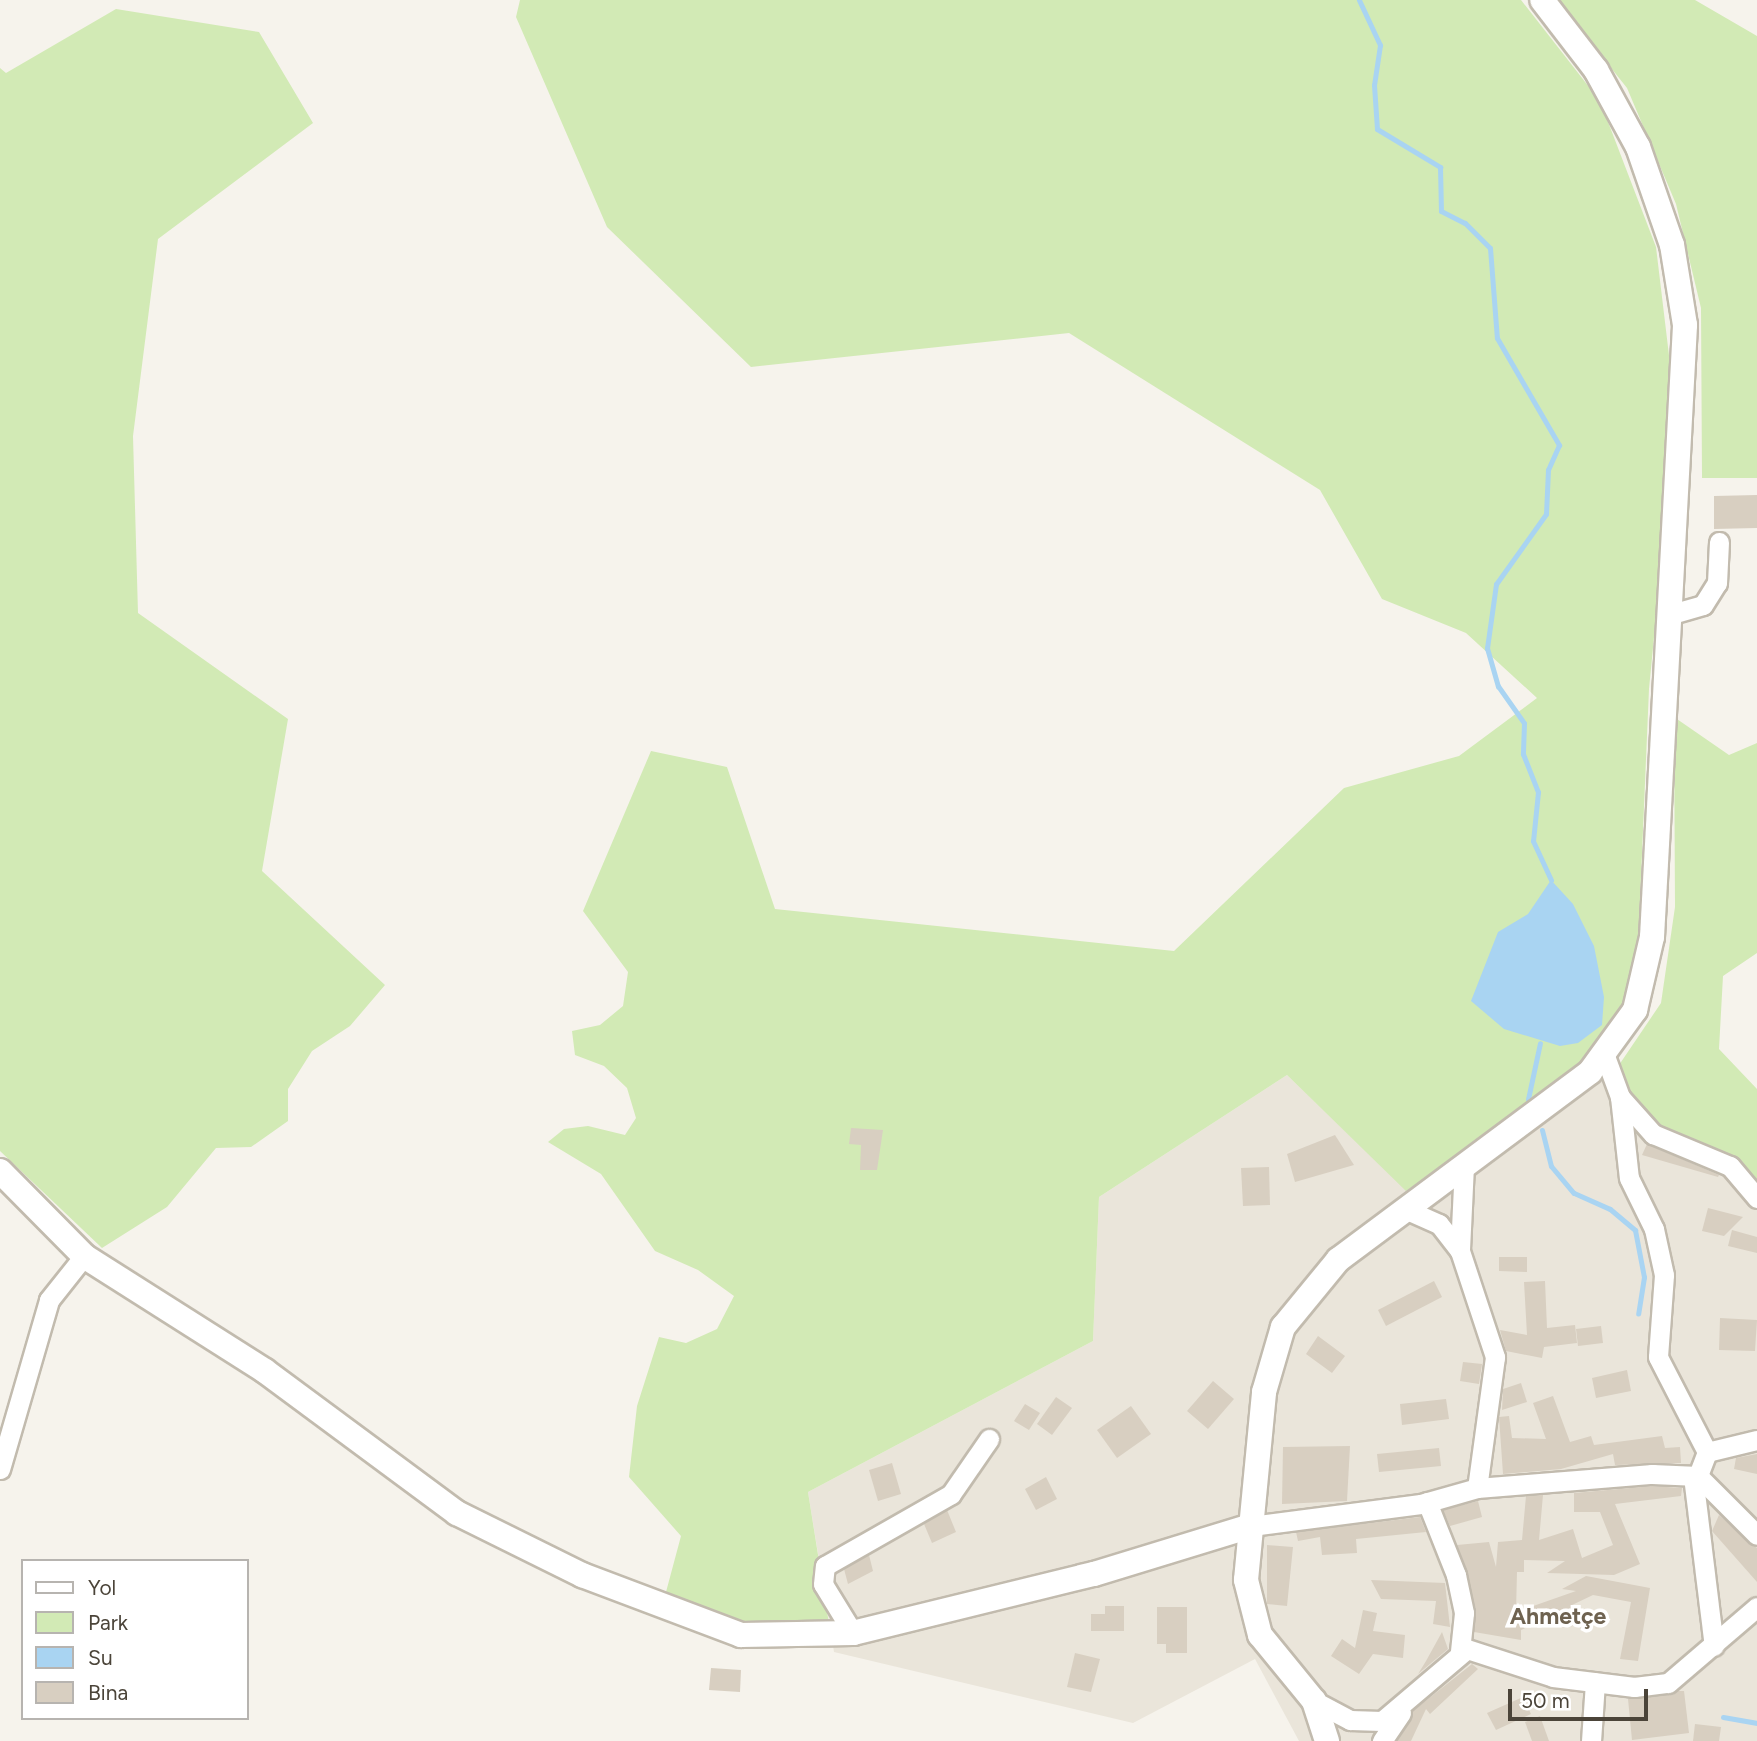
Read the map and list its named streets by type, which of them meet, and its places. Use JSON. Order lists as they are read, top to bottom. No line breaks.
{"districts":["Ahmetçe"],"legend":["Yol","Park","Su","Bina"],"scale_bar":"50 m"}
